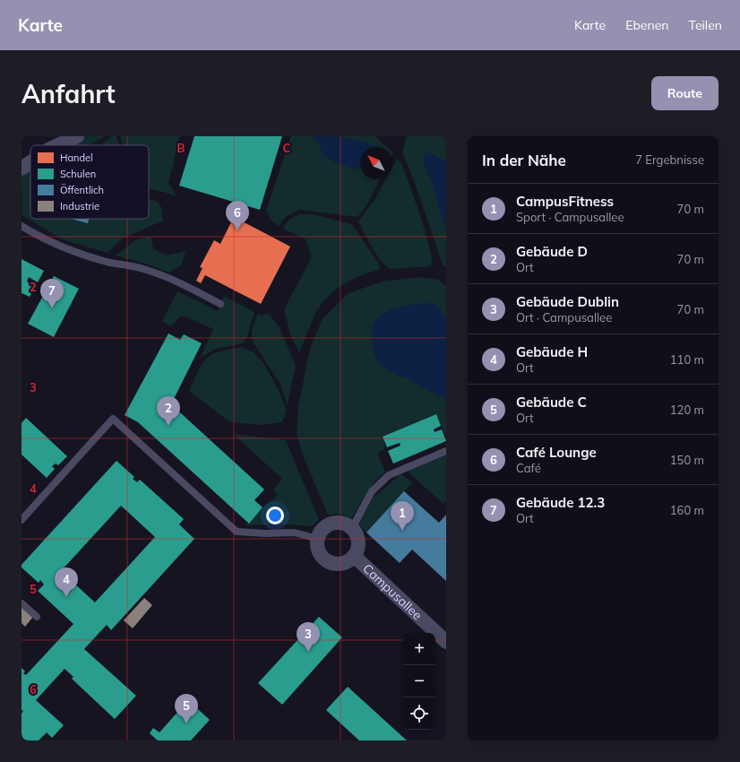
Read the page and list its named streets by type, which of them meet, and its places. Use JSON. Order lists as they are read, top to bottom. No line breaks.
{"streets":{"street":["Campusallee"]},"legend":["Handel","Schulen","Öffentlich","Industrie"],"north":"top left","page":{"header":"Karte","nav":["Karte","Ebenen","Teilen"],"buttons":"Route","title":"Anfahrt","heading":["In der Nähe","7 Ergebnisse"],"list":[{"mark":"1","name":"CampusFitness","note":"Sport · Campusallee","value":"70 m"},{"mark":"2","name":"Gebäude D","note":"Ort","value":"70 m"},{"mark":"3","name":"Gebäude Dublin","note":"Ort · Campusallee","value":"70 m"},{"mark":"4","name":"Gebäude H","note":"Ort","value":"110 m"},{"mark":"5","name":"Gebäude C","note":"Ort","value":"120 m"},{"mark":"6","name":"Café Lounge","note":"Café","value":"150 m"},{"mark":"7","name":"Gebäude 12.3","note":"Ort","value":"160 m"}],"pins":["6","7","2","1","4","3","5"],"map_buttons":["+","−"]},"grid":{"columns":["B","C"],"rows":["2","3","4","5","6"]}}
